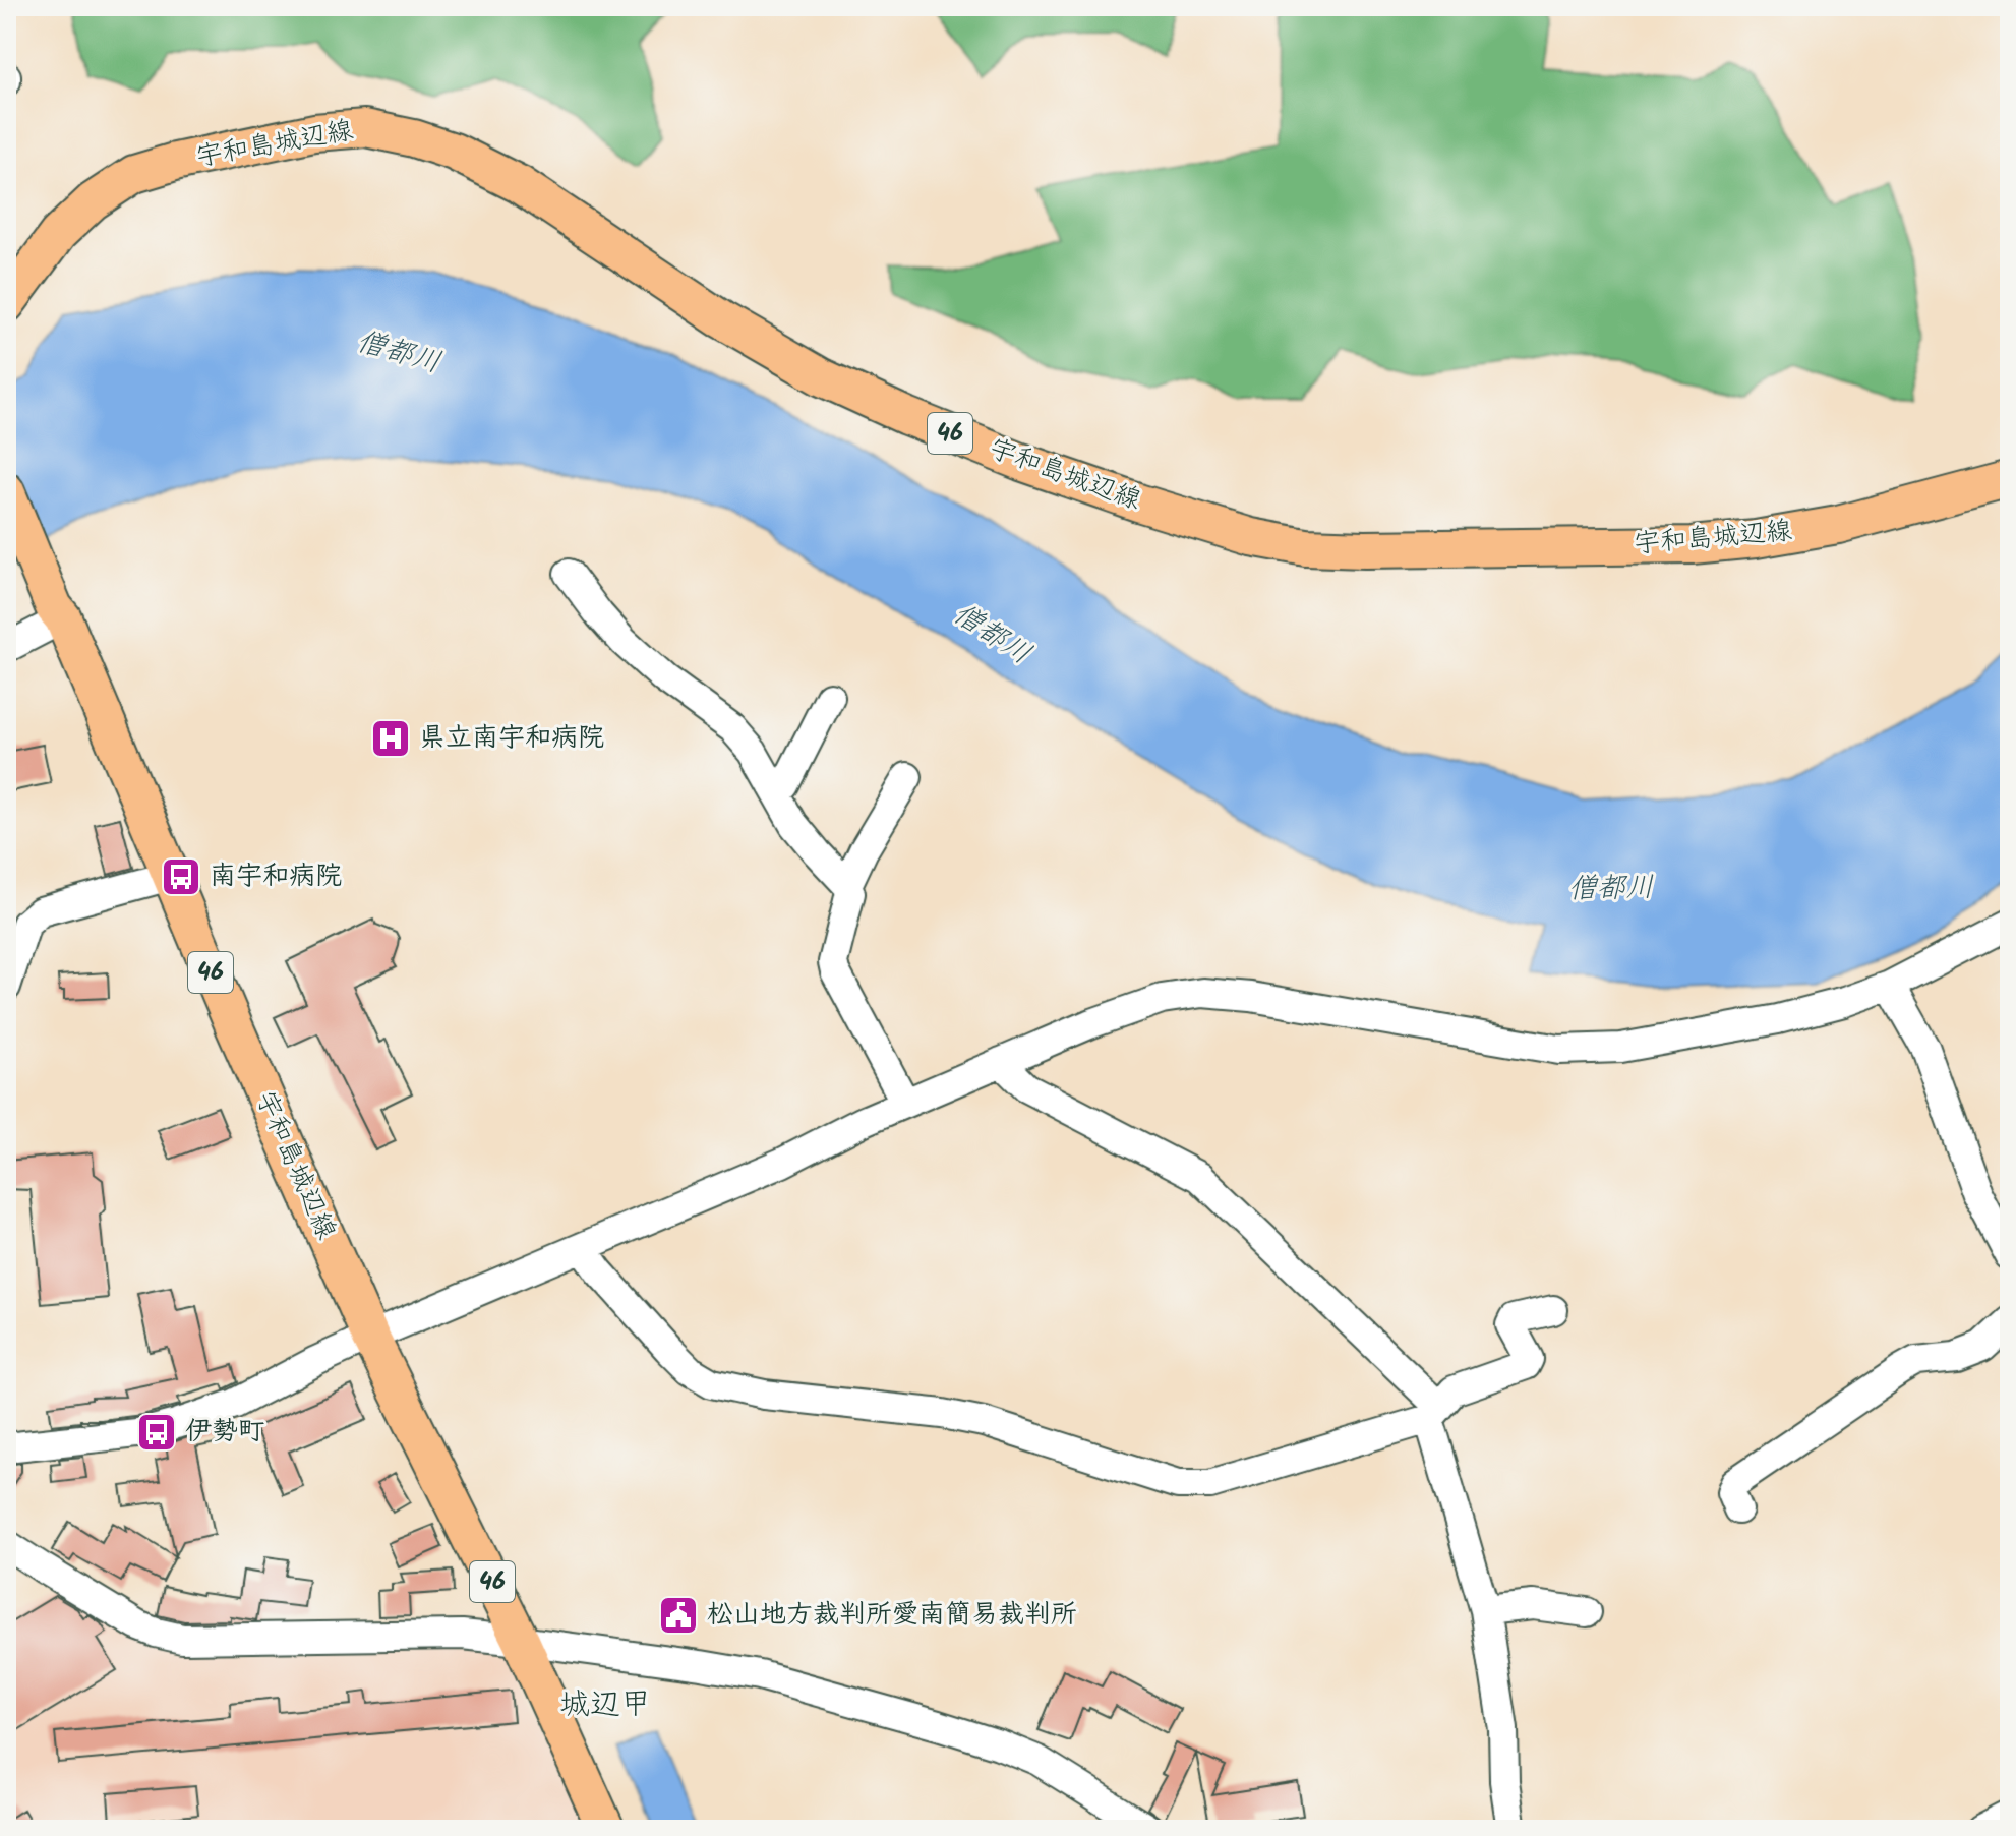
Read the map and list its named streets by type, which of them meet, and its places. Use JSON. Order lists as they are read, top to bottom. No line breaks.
{"streets":{"main road":["宇和島城辺線","46"]},"districts":["城辺甲"],"water":["僧都川"],"places":{"hospital":["県立南宇和病院"],"bus stop":["南宇和病院","伊勢町"],"public building":["松山地方裁判所愛南簡易裁判所"]}}
